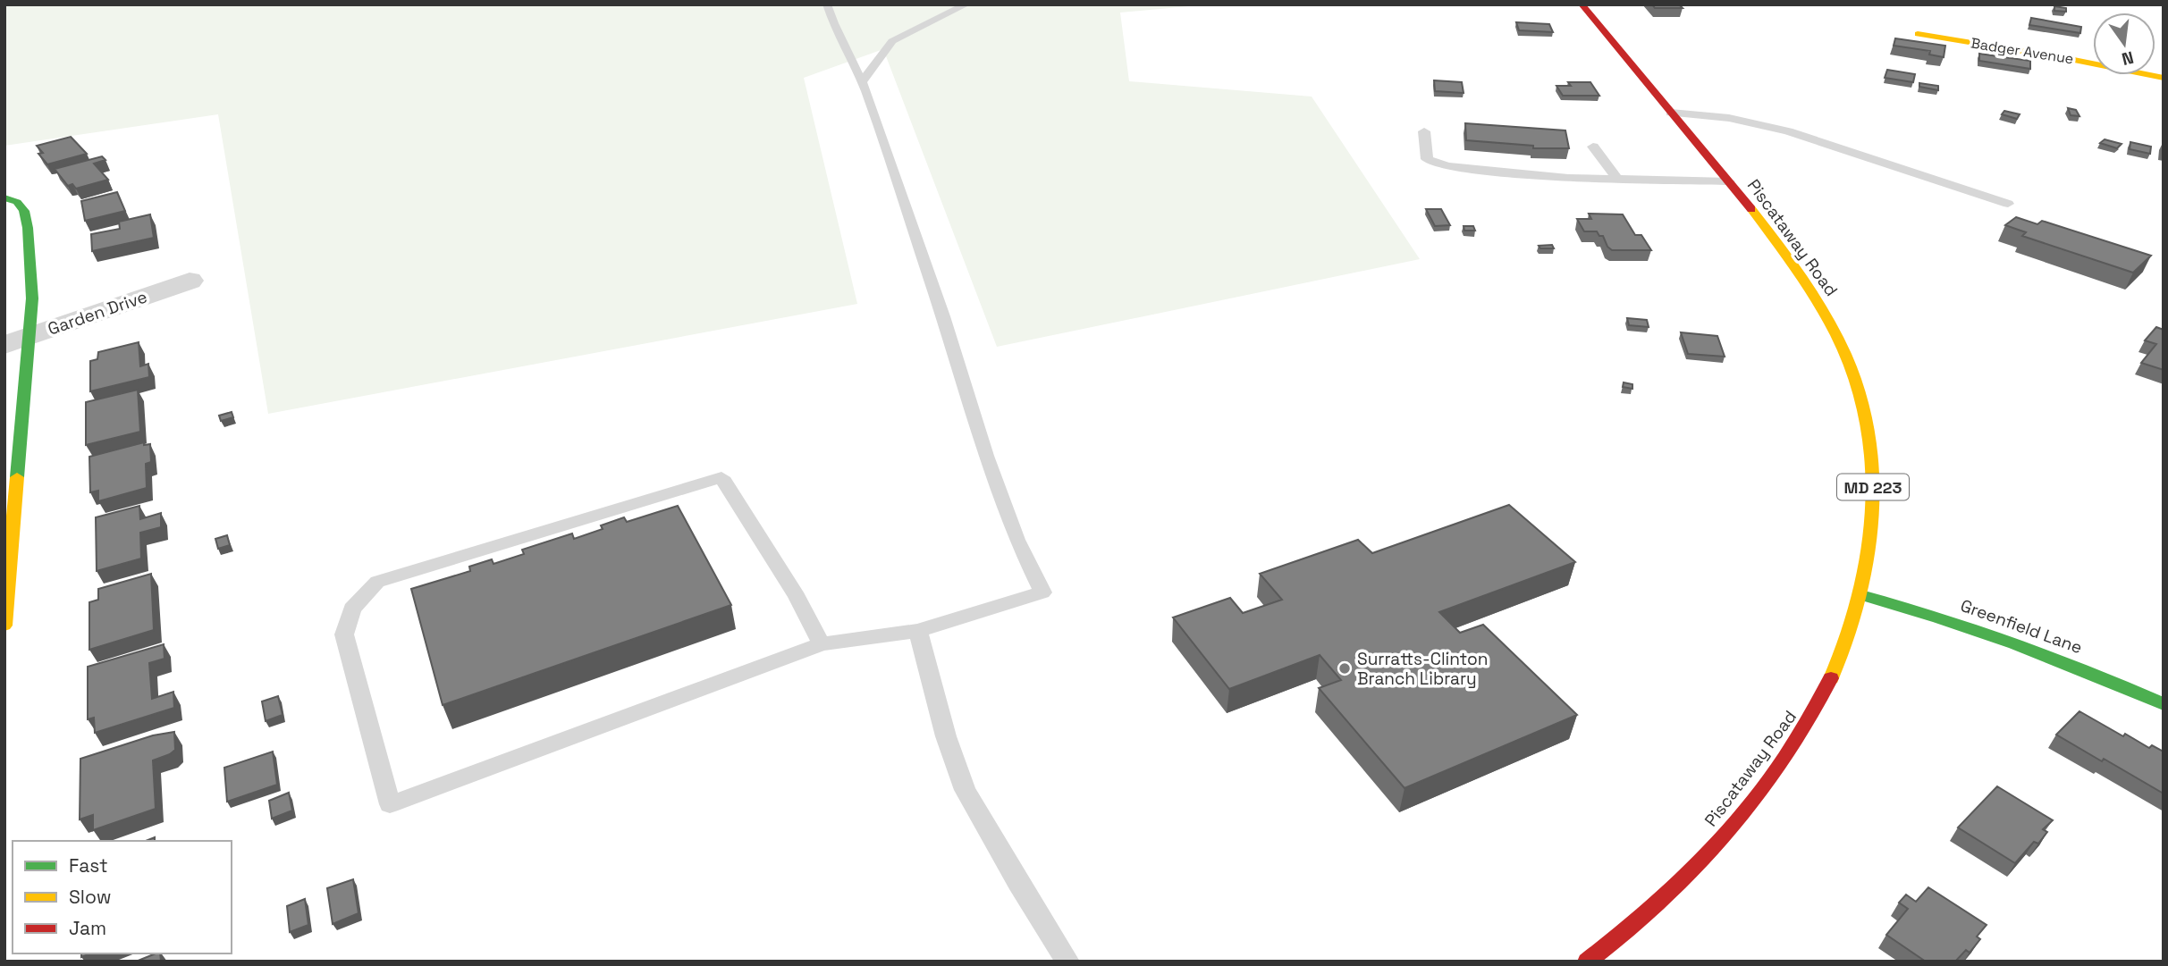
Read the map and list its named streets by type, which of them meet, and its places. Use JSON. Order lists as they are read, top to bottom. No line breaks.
{"streets":{"main road":["Badger Avenue","Piscataway Road","MD 223","Greenfield Lane"],"street":["Garden Drive"]},"crossings":[["Piscataway Road","Greenfield Lane"]],"places":["Surratts-Clinton Branch Library"],"legend":["Fast","Slow","Jam"],"north":"bottom"}
